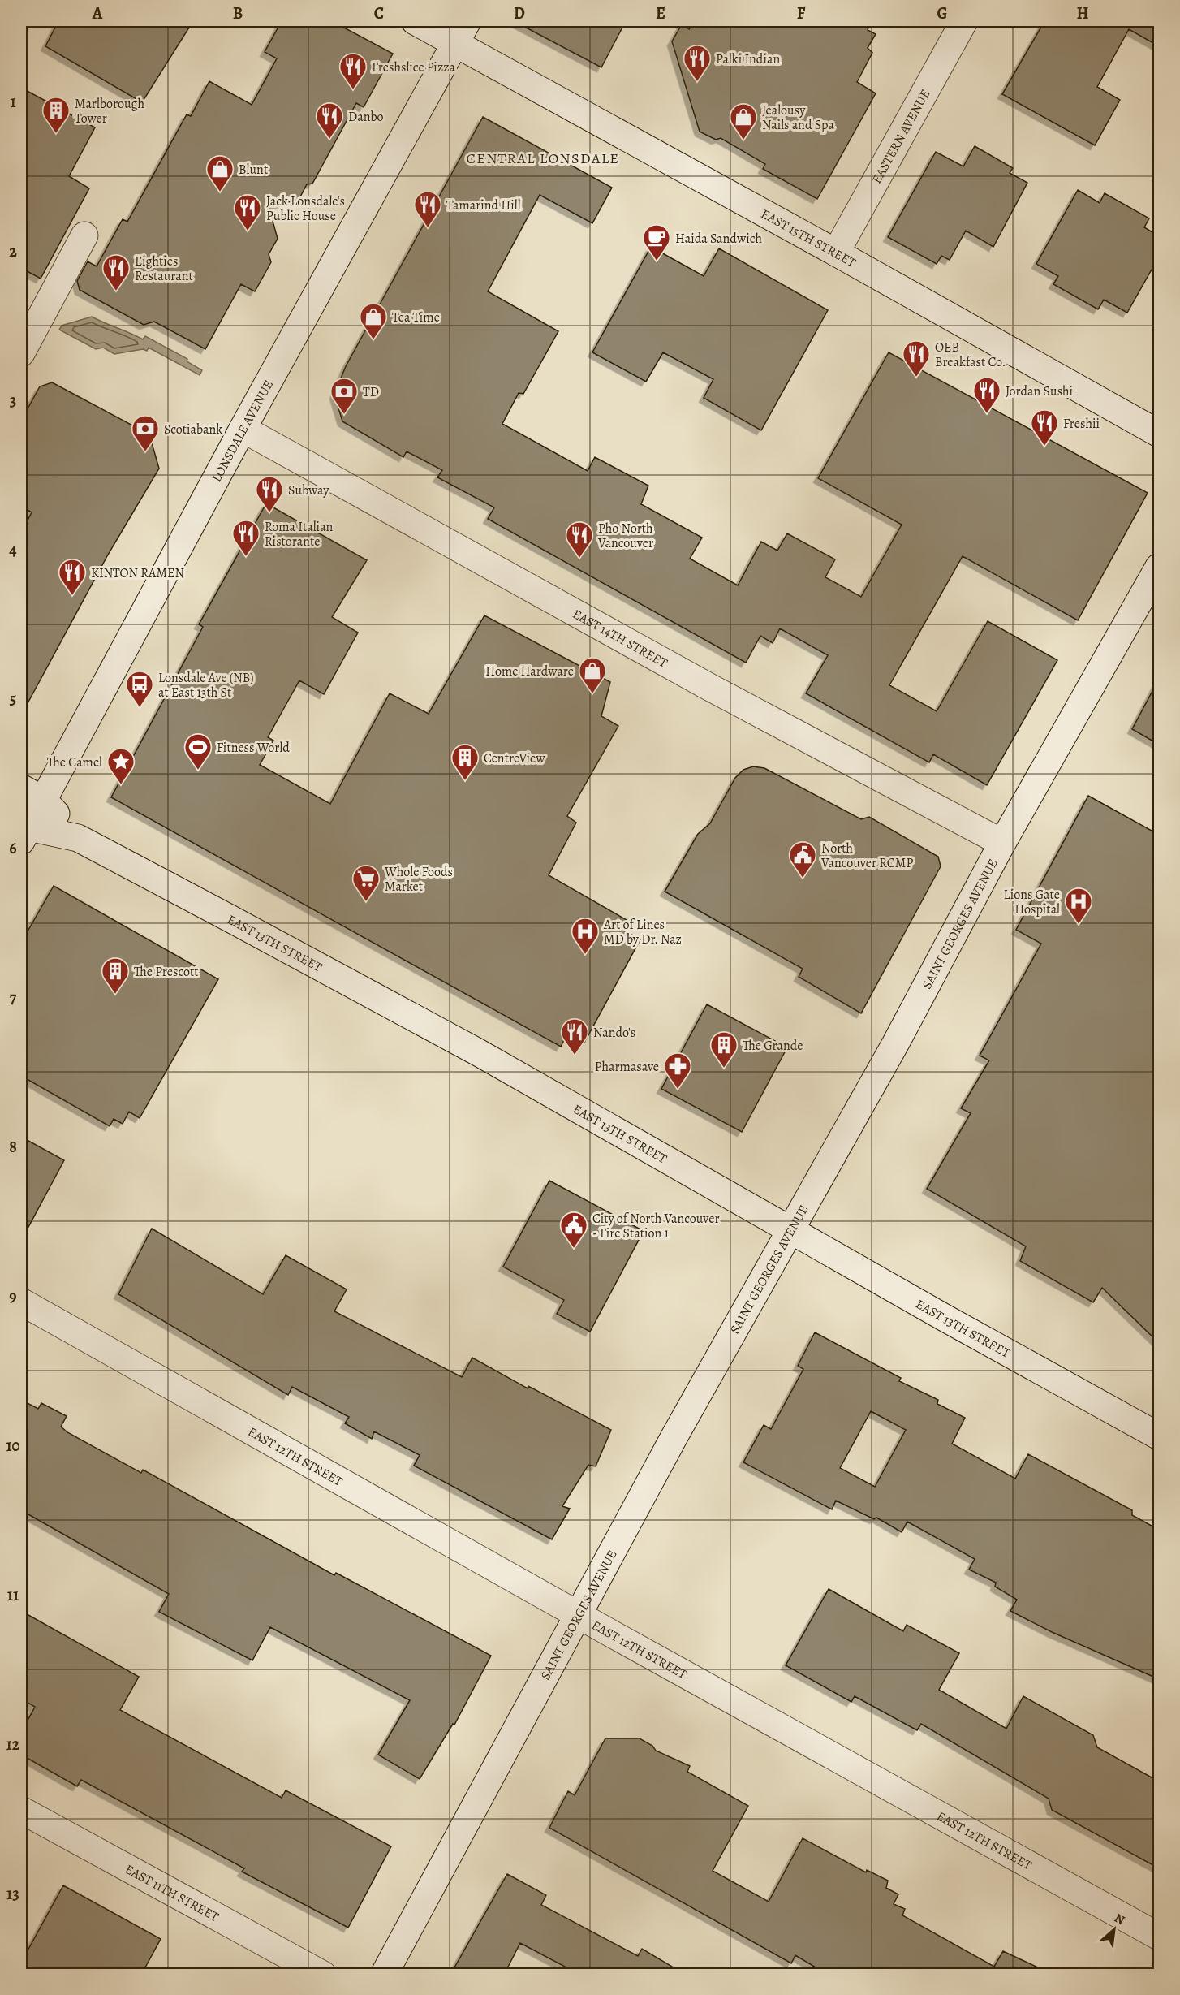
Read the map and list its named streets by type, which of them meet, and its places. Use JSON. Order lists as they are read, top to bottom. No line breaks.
{"streets":{"street":["EASTERN AVENUE","EAST 15TH STREET","LONSDALE AVENUE","EAST 14TH STREET","SAINT GEORGES AVENUE","EAST 13TH STREET","EAST 12TH STREET","EAST 11TH STREET"]},"crossings":[["EASTERN AVENUE","EAST 15TH STREET"],["EAST 15TH STREET","LONSDALE AVENUE"],["LONSDALE AVENUE","EAST 14TH STREET"],["LONSDALE AVENUE","EAST 13TH STREET"],["EAST 14TH STREET","SAINT GEORGES AVENUE"],["SAINT GEORGES AVENUE","EAST 13TH STREET"],["SAINT GEORGES AVENUE","EAST 12TH STREET"]],"districts":["CENTRAL LONSDALE"],"places":{"restaurant":["Palki Indian","Freshslice Pizza","Danbo","Tamarind Hill","Jack Lonsdale's Public House","Eighties Restaurant","OEB Breakfast Co.","Jordan Sushi","Freshii","Subway","Roma Italian Ristorante","Pho North Vancouver","KINTON RAMEN","Nando's"],"building":["Marlborough Tower","CentreView","The Prescott","The Grande"],"shop":["Jealousy Nails and Spa","Blunt","Tea Time","Home Hardware"],"cafe":["Haida Sandwich"],"bank":["TD","Scotiabank"],"bus stop":["Lonsdale Ave (NB) at East 13th St"],"sports":["Fitness World"],"place":["The Camel"],"public building":["North Vancouver RCMP","City of North Vancouver - Fire Station 1"],"supermarket":["Whole Foods Market"],"hospital":["Lions Gate Hospital","Art of Lines MD by Dr. Naz"],"pharmacy":["Pharmasave"]},"north":"top right","grid":{"columns":["A","B","C","D","E","F","G","H"],"rows":["1","2","3","4","5","6","7","8","9","10","11","12","13"]}}
